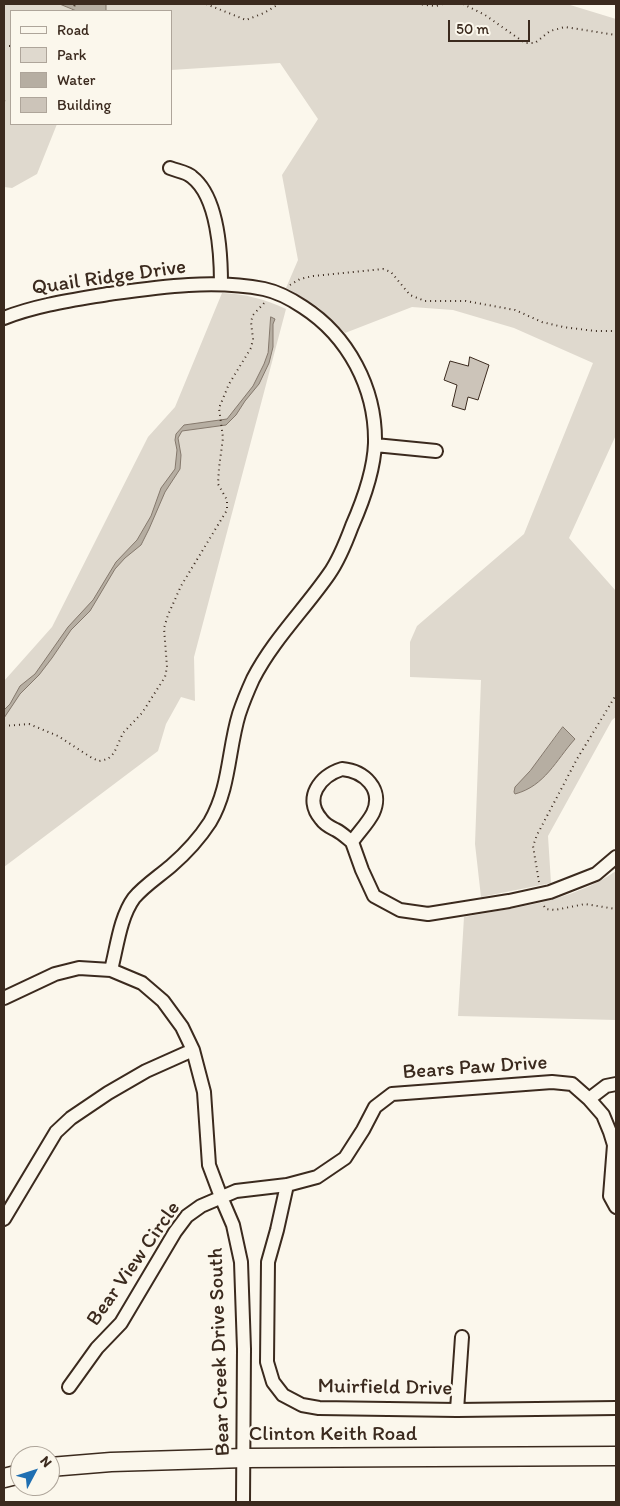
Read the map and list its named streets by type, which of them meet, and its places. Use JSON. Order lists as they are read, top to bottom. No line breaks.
{"streets":{"main road":["Clinton Keith Road"],"street":["Quail Ridge Drive","Bears Paw Drive","Bear View Circle","Bear Creek Drive South","Muirfield Drive"]},"crossings":[["Quail Ridge Drive","Bear Creek Drive South"],["Bears Paw Drive","Bear View Circle"],["Bears Paw Drive","Bear Creek Drive South"],["Bears Paw Drive","Muirfield Drive"],["Bear View Circle","Bear Creek Drive South"],["Bear Creek Drive South","Clinton Keith Road"]],"legend":["Road","Park","Water","Building"],"scale_bar":"50 m","north":"top right"}
